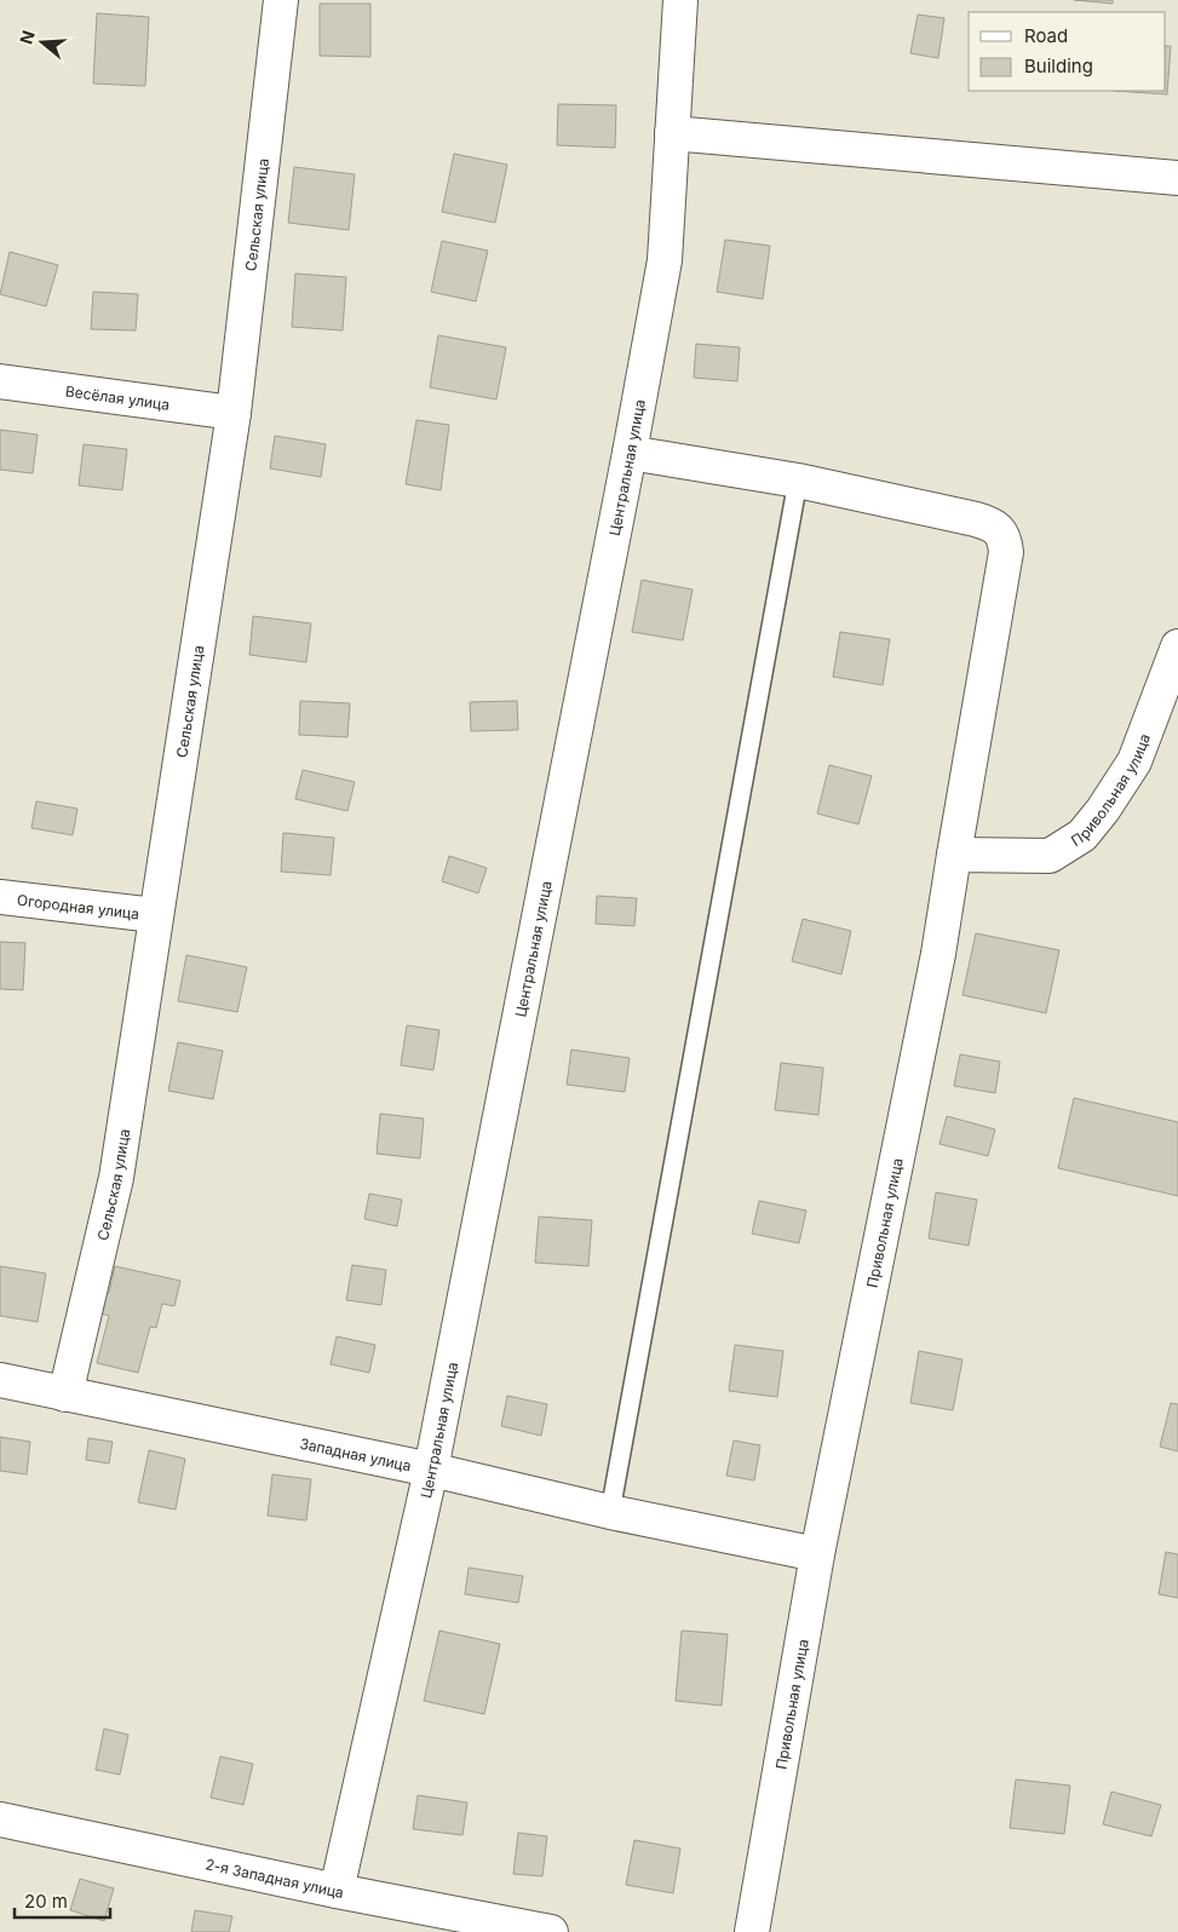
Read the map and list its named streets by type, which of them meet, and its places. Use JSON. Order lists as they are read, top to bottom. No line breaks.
{"streets":{"street":["Сельская улица","Весёлая улица","Центральная улица","Привольная улица","Огородная улица","Западная улица","2-я Западная улица"]},"crossings":[["Сельская улица","Весёлая улица"],["Сельская улица","Огородная улица"],["Сельская улица","Западная улица"],["Центральная улица","Западная улица"],["Центральная улица","2-я Западная улица"],["Привольная улица","Западная улица"]],"legend":["Road","Building"],"scale_bar":"20 m","north":"left"}
